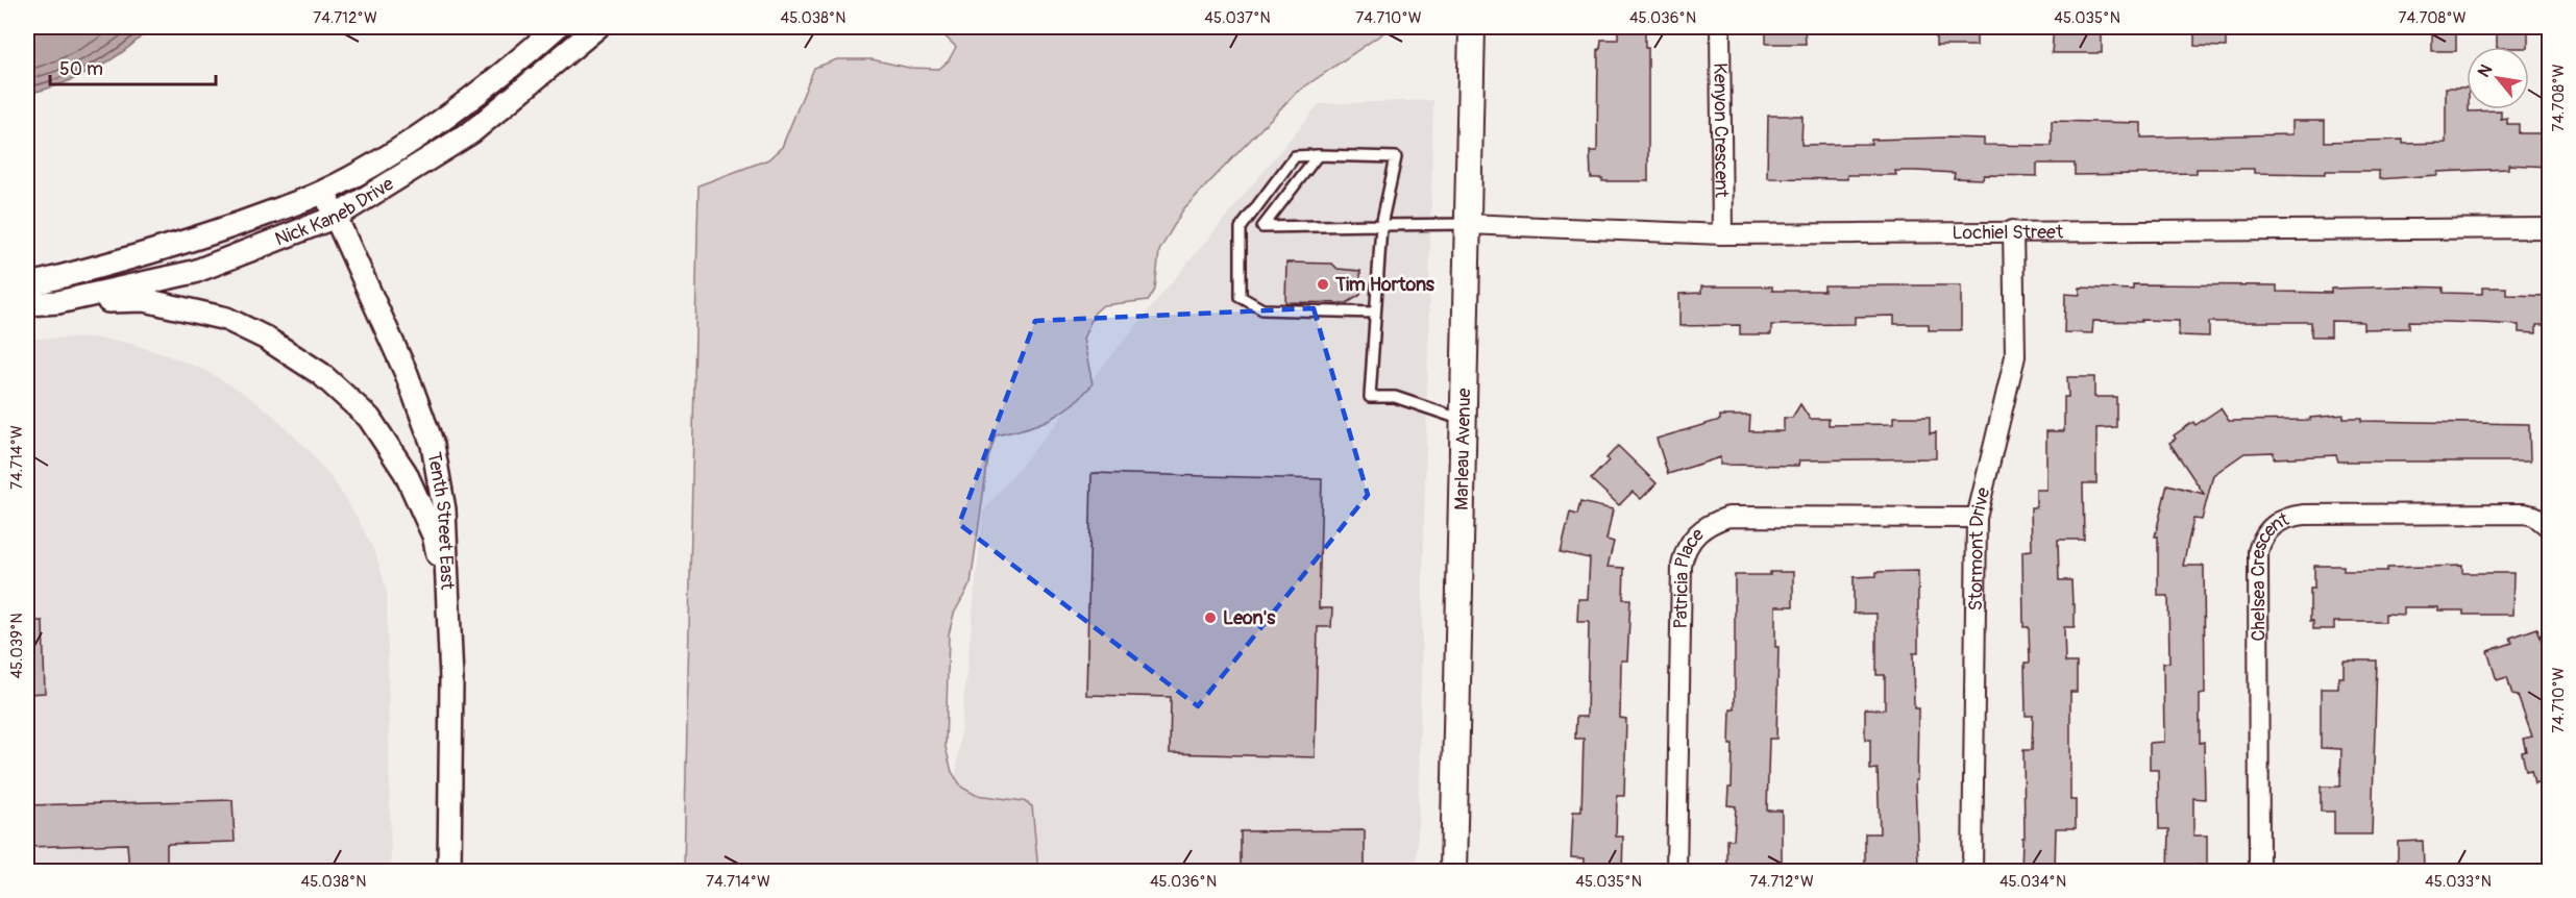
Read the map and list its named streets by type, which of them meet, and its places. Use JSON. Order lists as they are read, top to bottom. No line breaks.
{"streets":{"main road":["Marleau Avenue"],"street":["Kenyon Crescent","Nick Kaneb Drive","Lochiel Street","Tenth Street East","Stormont Drive","Patricia Place","Chelsea Crescent"]},"crossings":[["Kenyon Crescent","Lochiel Street"],["Nick Kaneb Drive","Tenth Street East"],["Lochiel Street","Marleau Avenue"],["Lochiel Street","Stormont Drive"],["Stormont Drive","Patricia Place"]],"places":["Tim Hortons","Leon's"],"scale_bar":"50 m","north":"top left","coordinates":["74.712°W","45.038°N","45.037°N","74.710°W","45.036°N","45.035°N","74.708°W","74.714°W","45.039°N","45.034°N","45.033°N"]}
